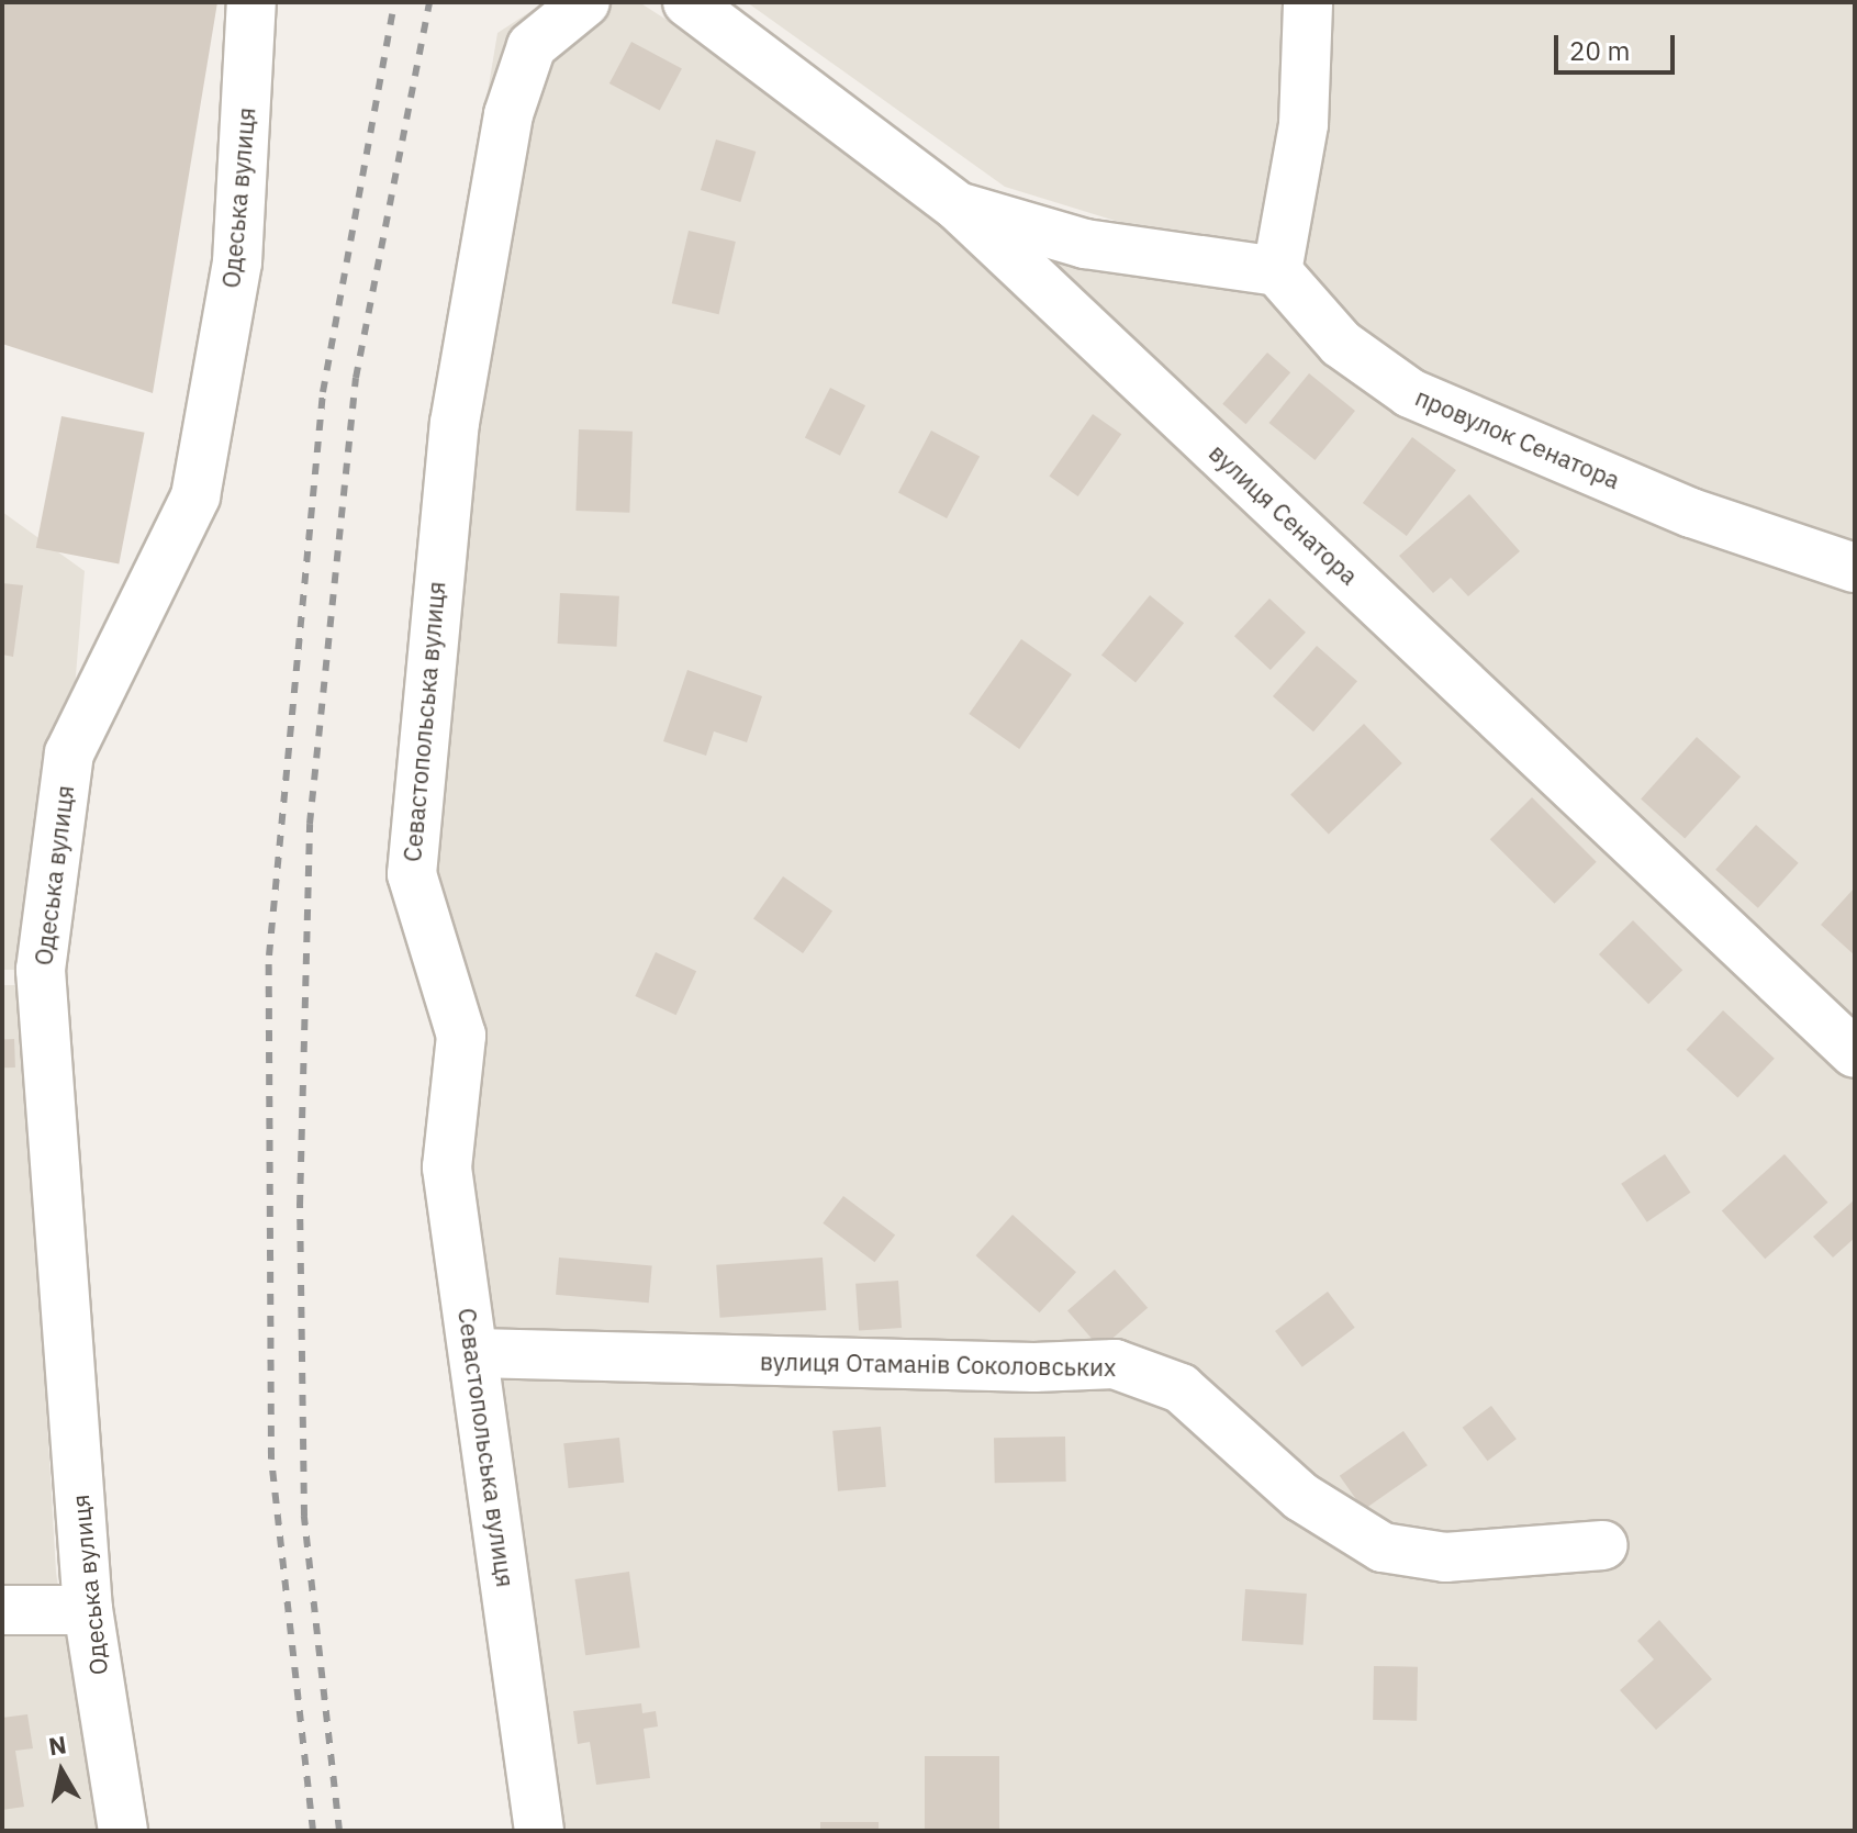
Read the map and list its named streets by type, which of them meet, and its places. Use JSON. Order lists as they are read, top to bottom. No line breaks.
{"streets":{"street":["Одеська вулиця","провулок Сенатора","вулиця Сенатора","Севастопольська вулиця","вулиця Отаманів Соколовських"]},"crossings":[["Севастопольська вулиця","вулиця Отаманів Соколовських"]],"scale_bar":"20 m","north":"top"}
